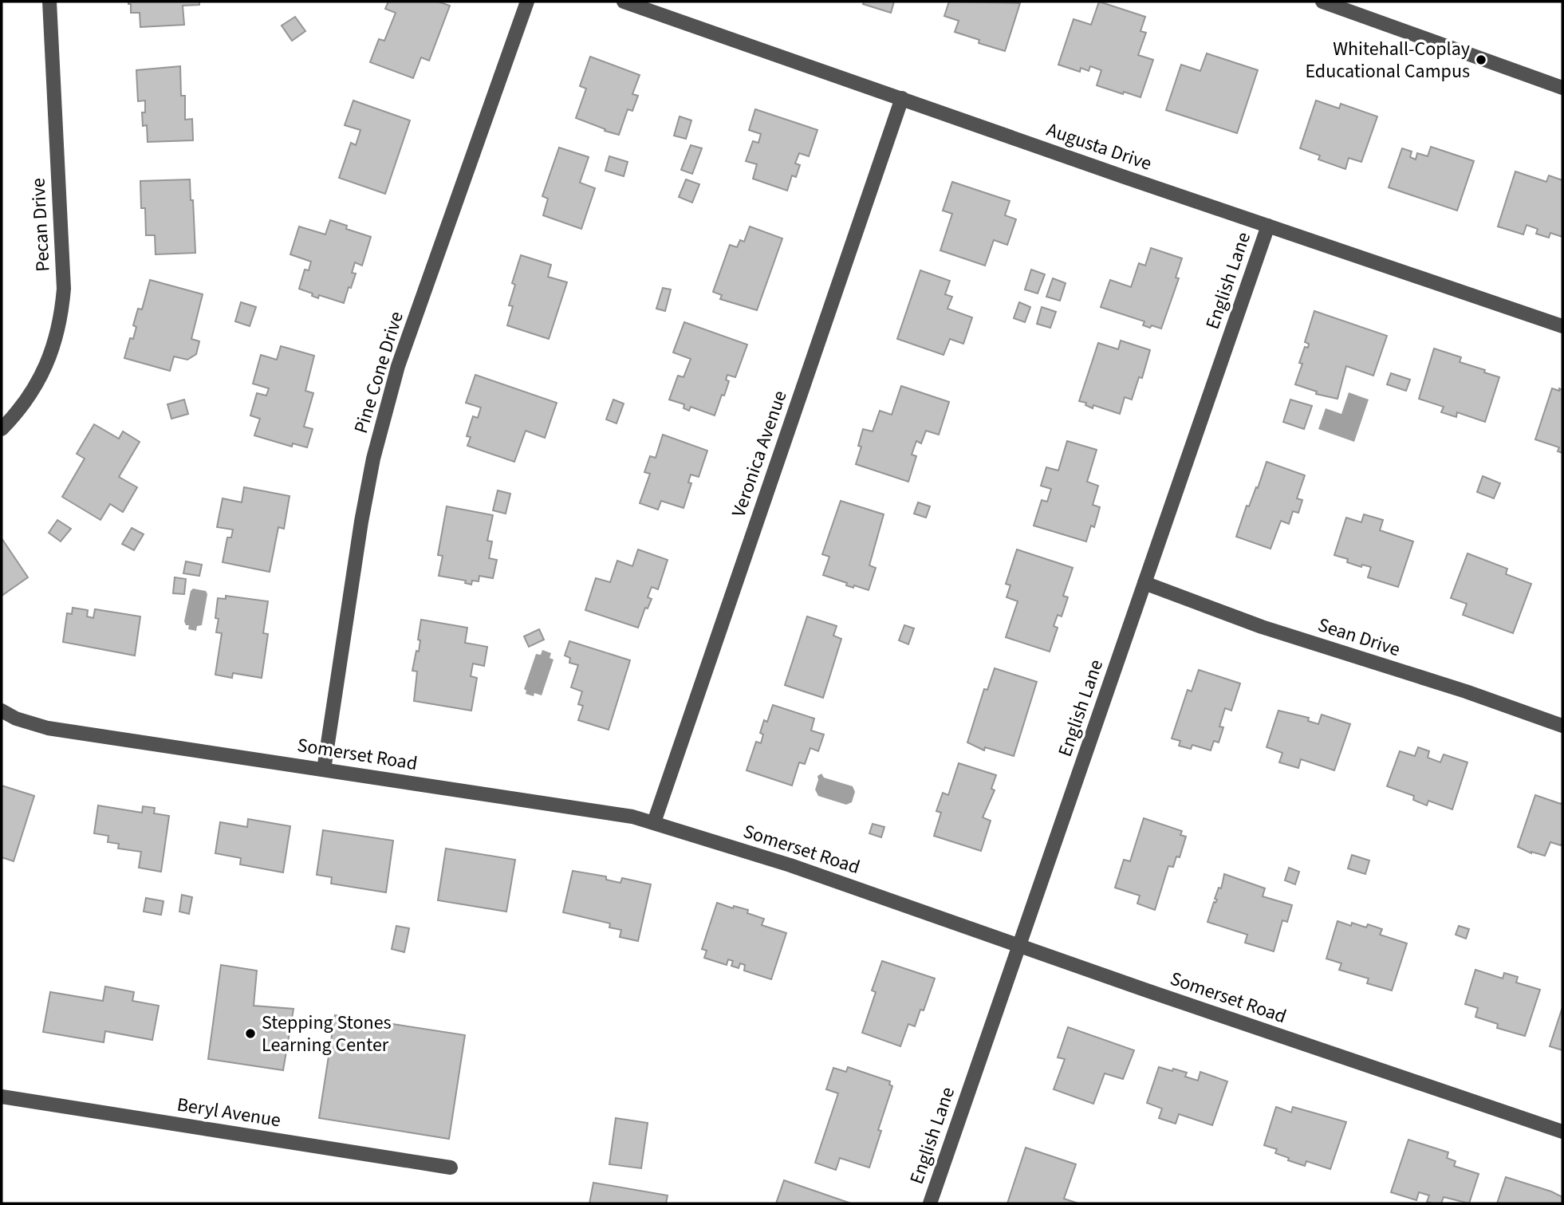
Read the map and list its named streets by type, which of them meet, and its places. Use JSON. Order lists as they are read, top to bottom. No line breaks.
{"streets":{"street":["Augusta Drive","Pecan Drive","English Lane","Pine Cone Drive","Veronica Avenue","Sean Drive","Somerset Road","Beryl Avenue"]},"crossings":[["Augusta Drive","English Lane"],["Augusta Drive","Veronica Avenue"],["English Lane","Sean Drive"],["English Lane","Somerset Road"],["Pine Cone Drive","Somerset Road"],["Veronica Avenue","Somerset Road"]],"places":["Whitehall-Coplay Educational Campus","Stepping Stones Learning Center"]}
